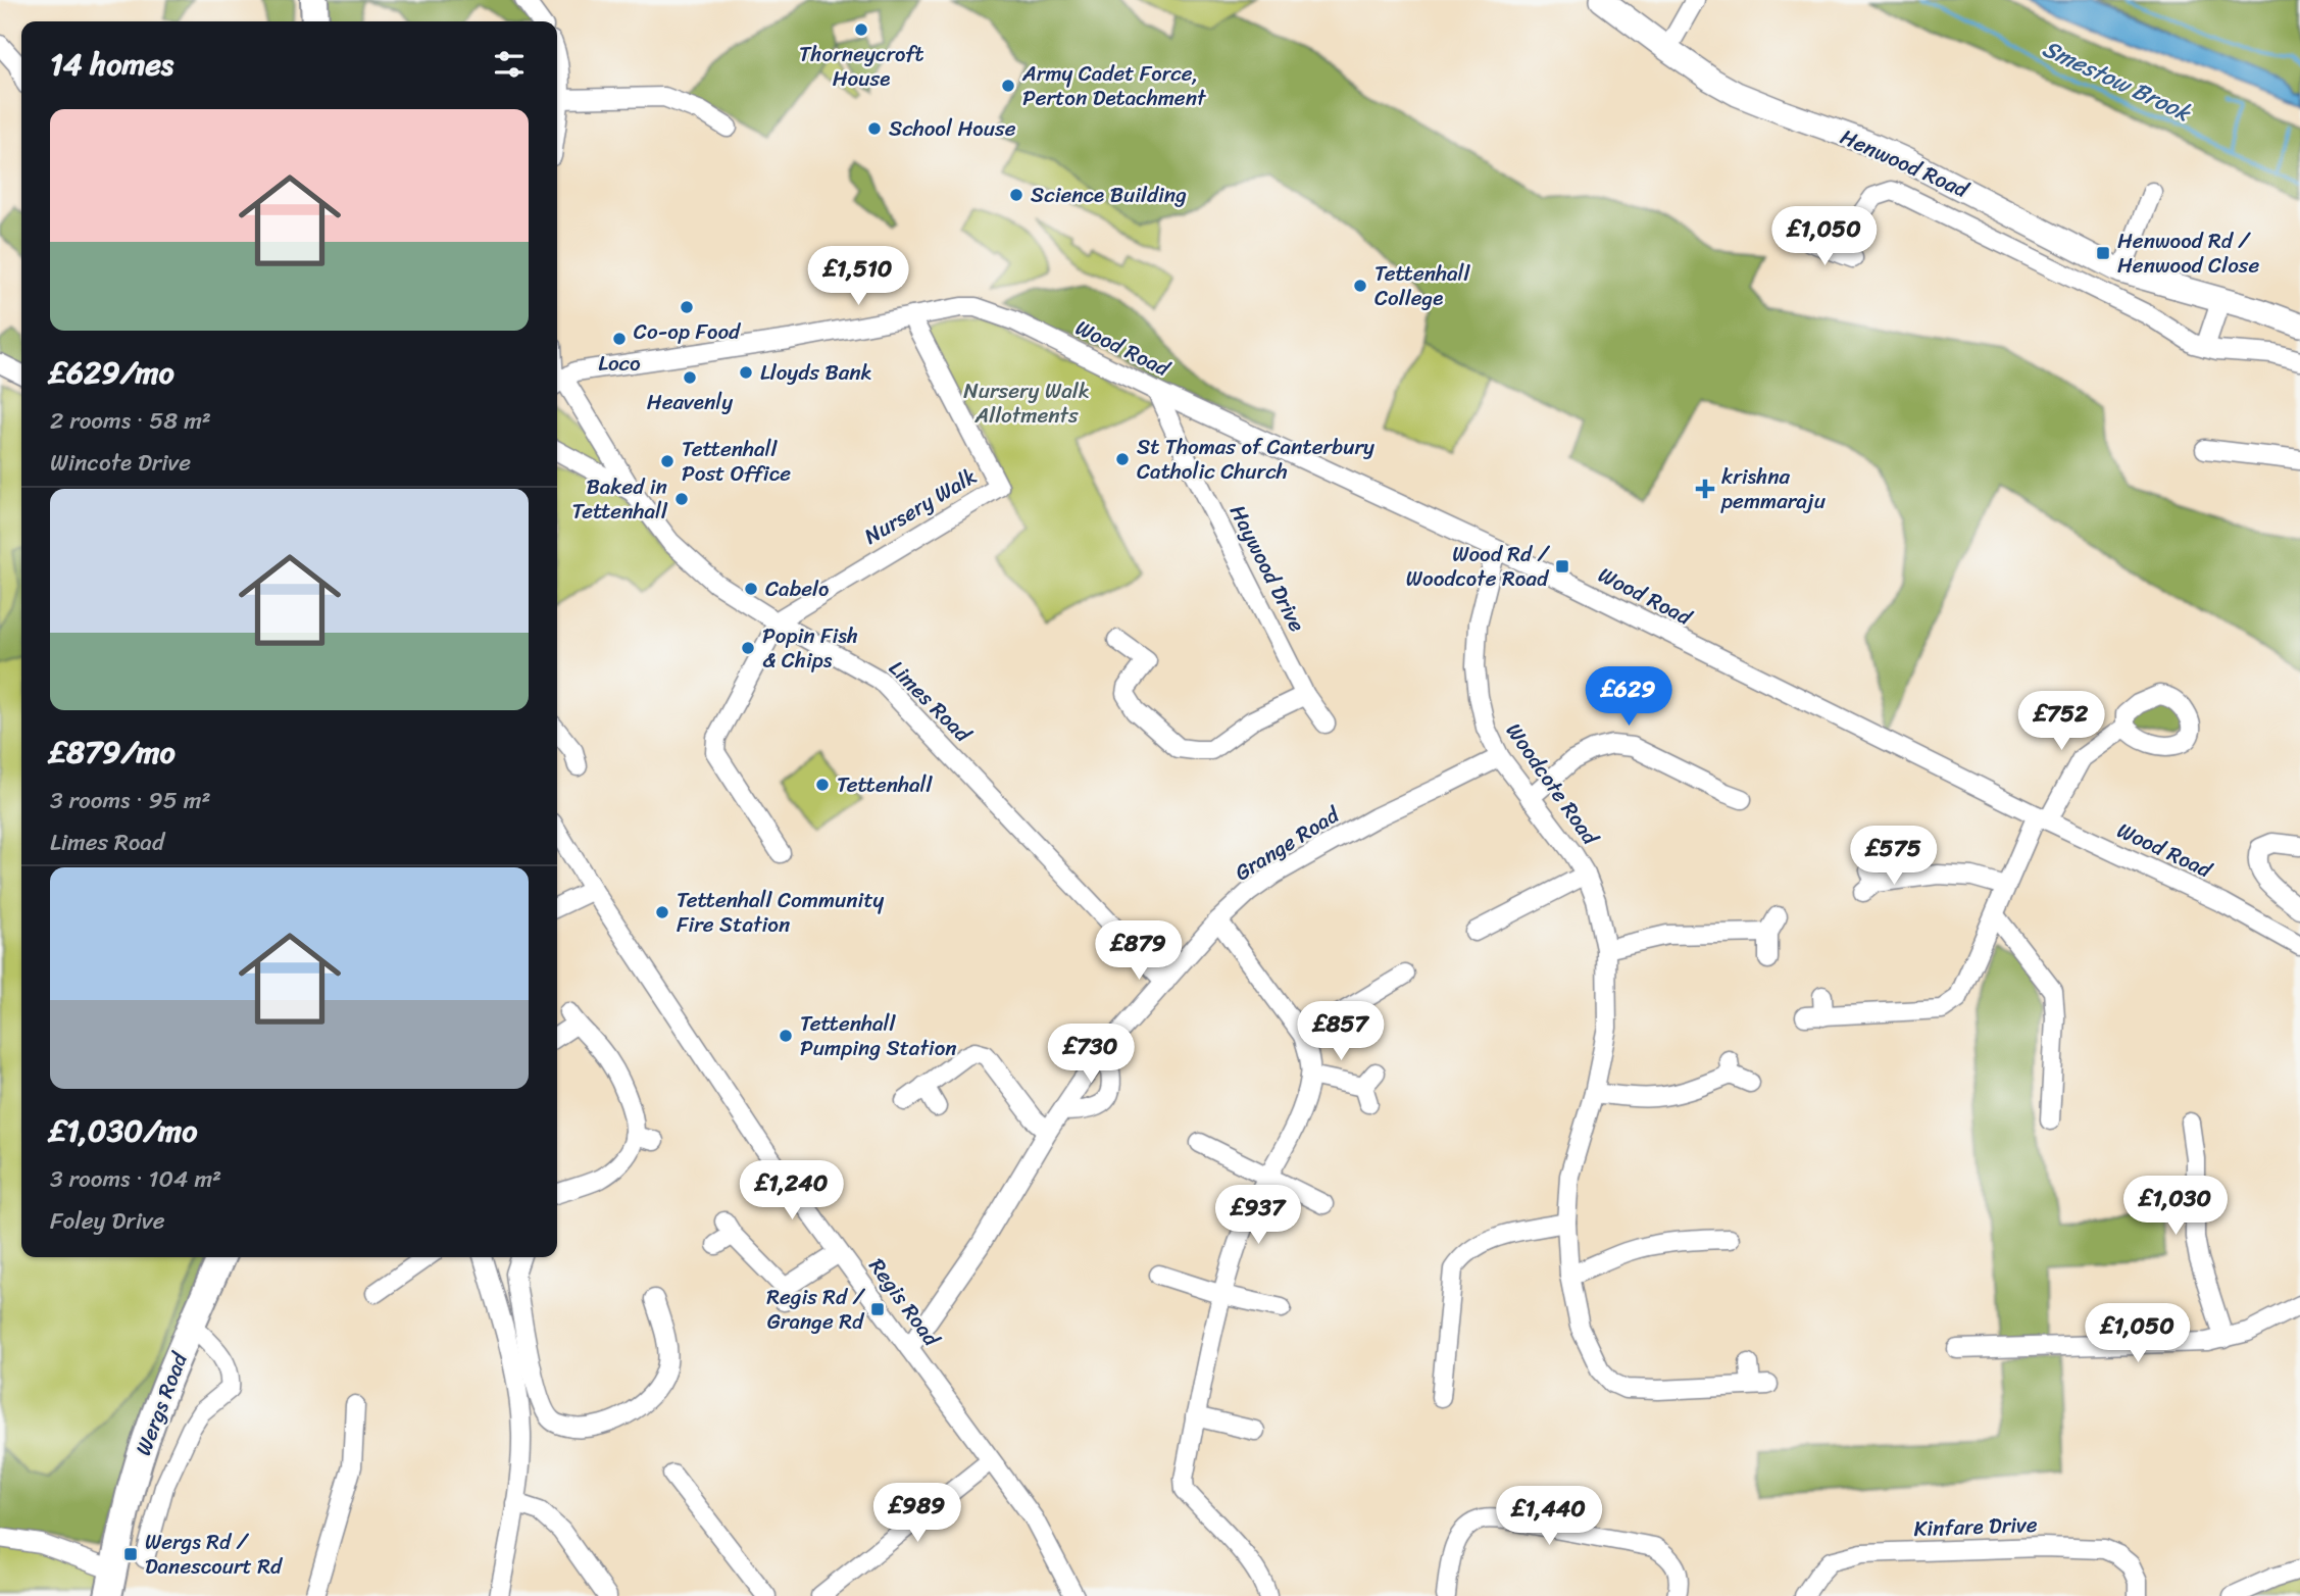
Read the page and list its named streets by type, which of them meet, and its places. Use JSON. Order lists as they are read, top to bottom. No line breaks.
{"streets":{"highway":["Wergs Road"],"main road":["Henwood Road"],"street":["Wood Road","Nursery Walk","Haywood Drive","Limes Road","Woodcote Road","Grange Road","Regis Road","Kinfare Drive"]},"crossings":[["Wood Road","Nursery Walk"],["Wood Road","Haywood Drive"],["Wood Road","Woodcote Road"],["Nursery Walk","Limes Road"],["Limes Road","Grange Road"],["Woodcote Road","Grange Road"],["Grange Road","Regis Road"]],"water":["Smestow Brook"],"parks":["Nursery Walk Allotments"],"places":{"other":["Thorneycroft House","Army Cadet Force, Perton Detachment","School House","Science Building","Tettenhall College","Co-op Food","Loco","Lloyds Bank","Heavenly","St Thomas of Canterbury Catholic Church","Tettenhall Post Office","Baked in Tettenhall","Cabelo","Popin Fish & Chips","Tettenhall","Tettenhall Community Fire Station","Tettenhall Pumping Station"],"transit":["Henwood Rd / Henwood Close","Wood Rd / Woodcote Road","Regis Rd / Grange Rd","Wergs Rd / Danescourt Rd"],"health":["krishna pemmaraju"]},"page":{"heading":"14 homes","list":[{"name":"£629/mo","note":"2 rooms · 58 m² · Wincote Drive"},{"name":"£879/mo","note":"3 rooms · 95 m² · Limes Road"},{"name":"£1,030/mo","note":"3 rooms · 104 m² · Foley Drive"}],"price":["£1,050","£1,510","£629","£752","£575","£879","£857","£730","£1,240","£1,030","£937","£1,050","£989","£1,440"]}}
